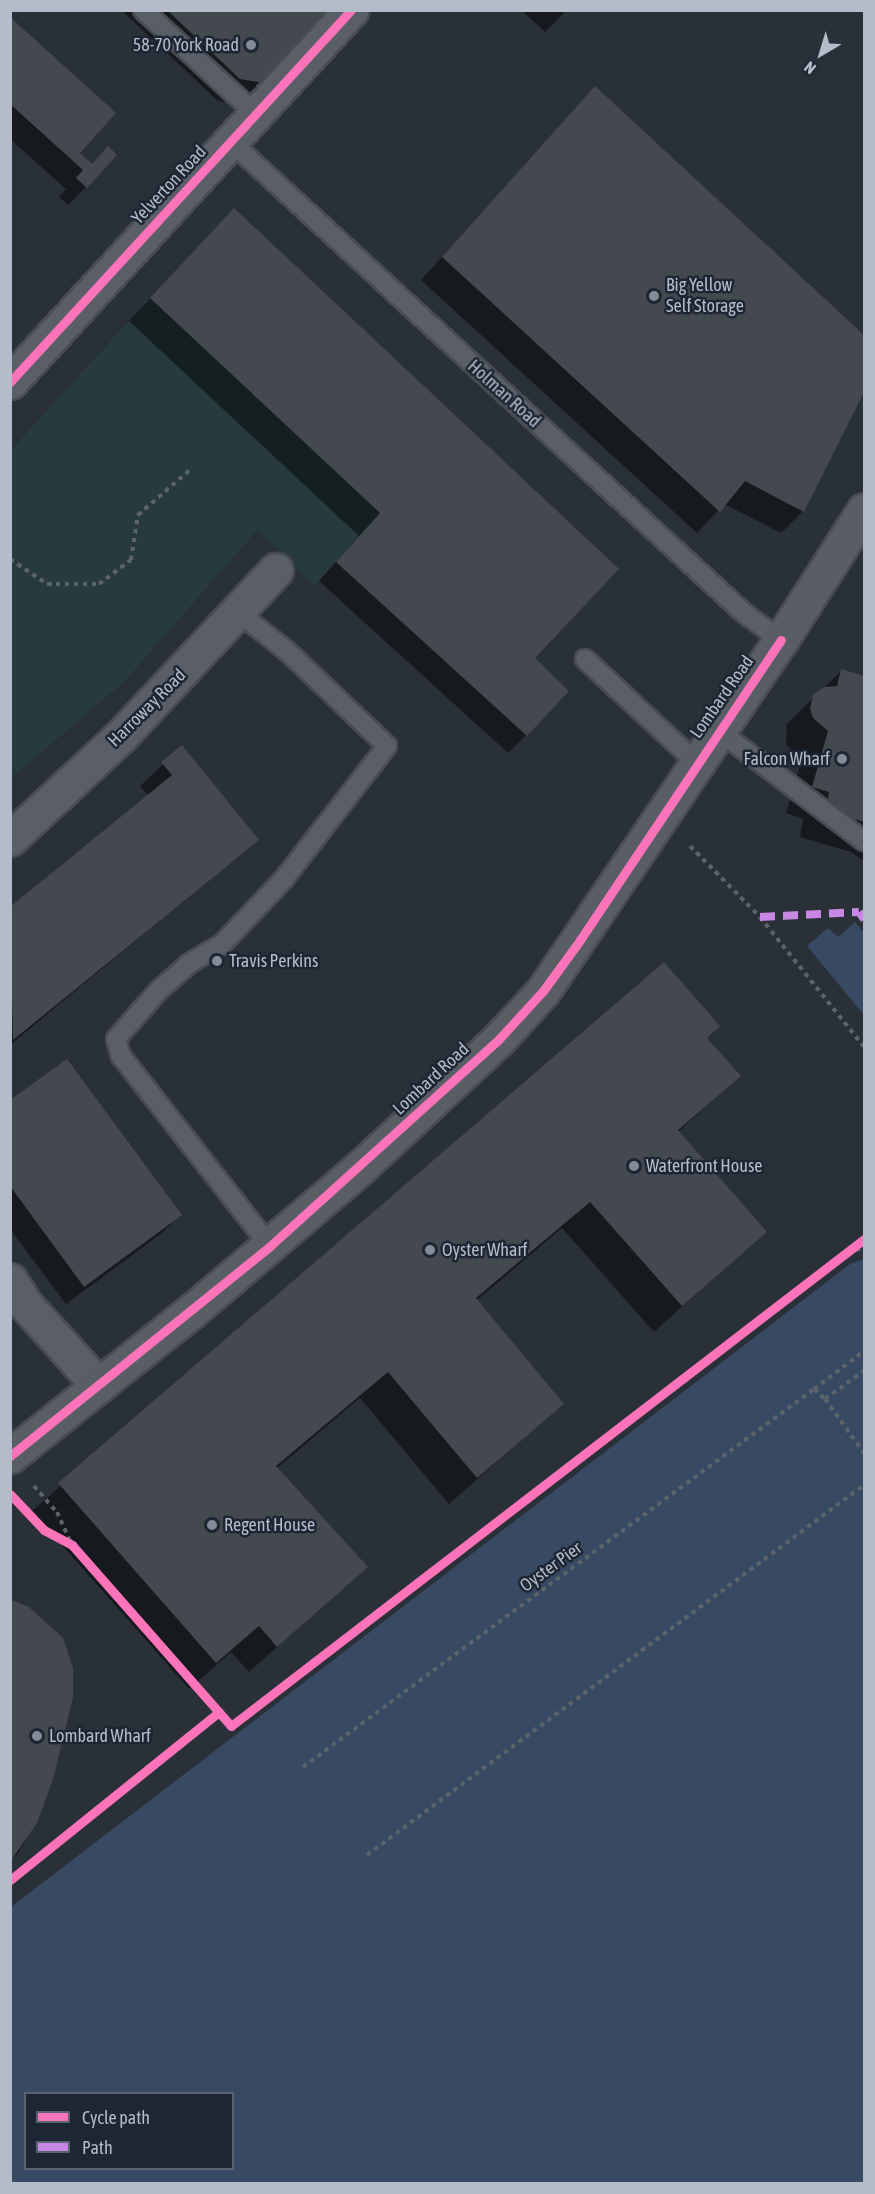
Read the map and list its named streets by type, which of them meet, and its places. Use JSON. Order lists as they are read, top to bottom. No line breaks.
{"streets":{"main road":["Lombard Road"],"street":["Yelverton Road","Harroway Road"],"lane":["Holman Road"],"path":["Oyster Pier"]},"crossings":[["Yelverton Road","Holman Road"],["Holman Road","Lombard Road"]],"places":["58-70 York Road","Big Yellow Self Storage","Falcon Wharf","Travis Perkins","Waterfront House","Oyster Wharf","Regent House","Lombard Wharf"],"legend":["Cycle path","Path"],"north":"bottom left"}
